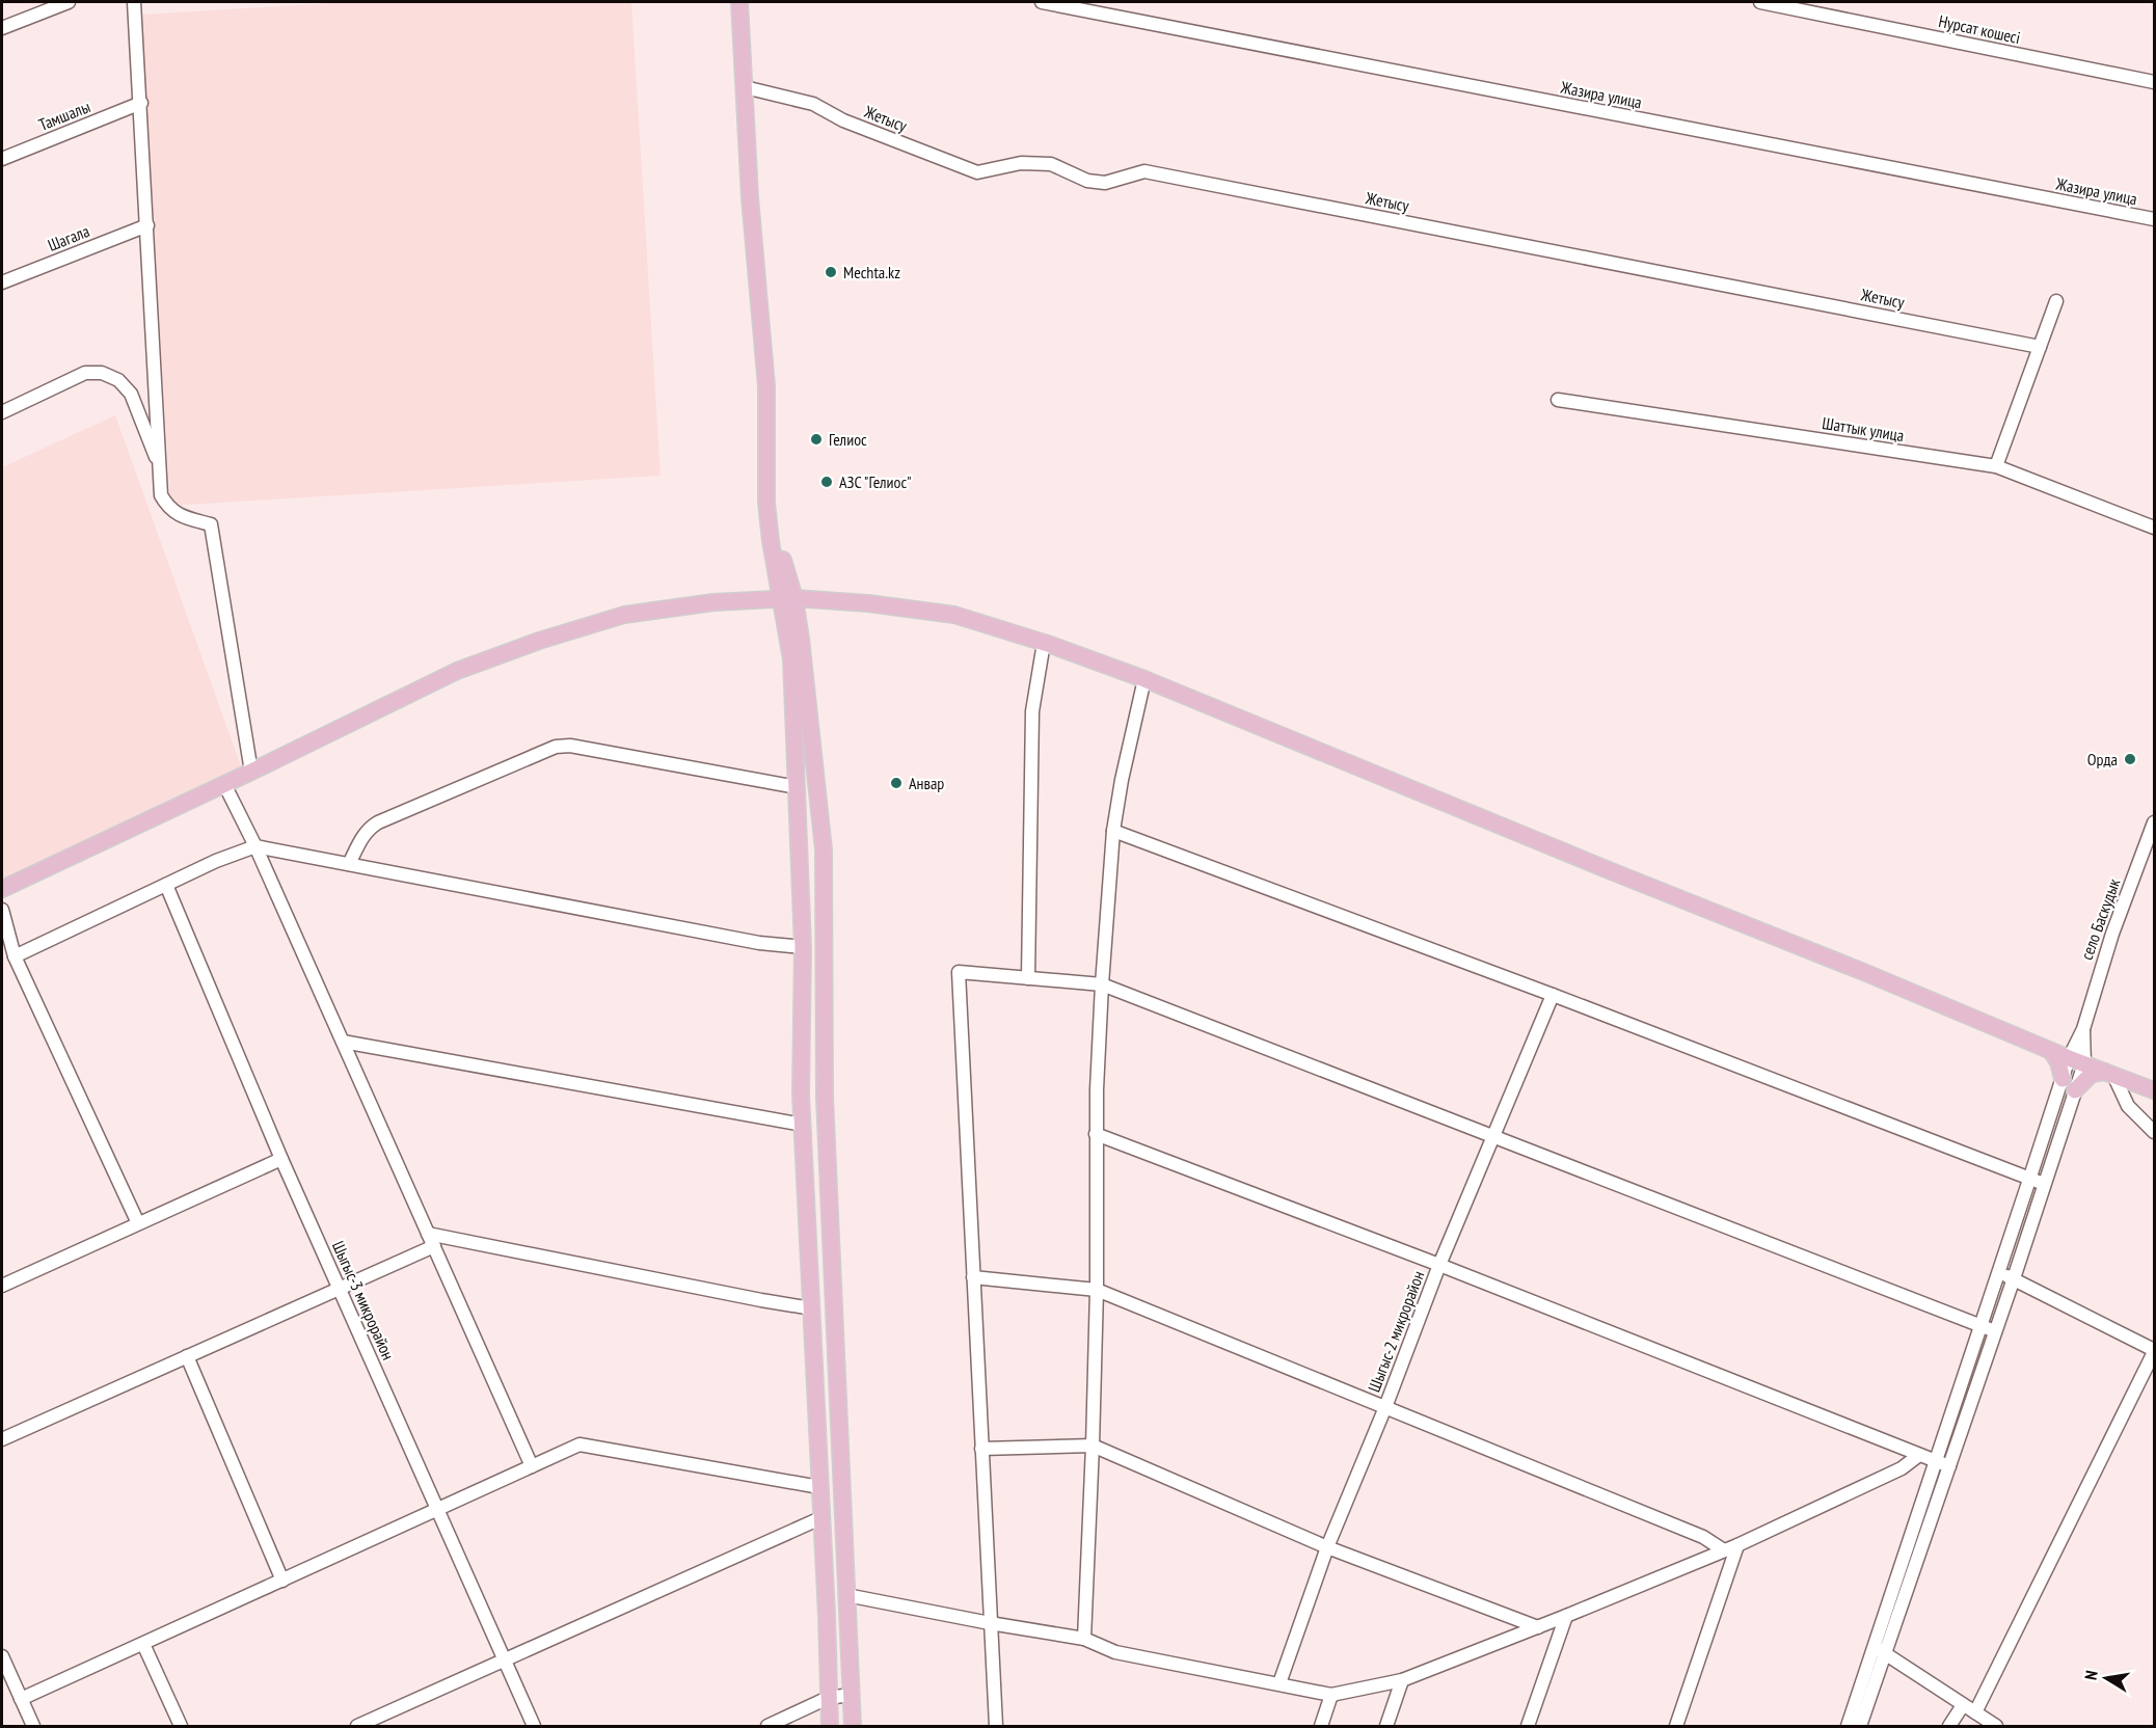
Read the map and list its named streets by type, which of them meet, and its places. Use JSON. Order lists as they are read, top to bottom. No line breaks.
{"streets":{"street":["Нурсат кошесi","Жазира улица","Тамшалы","Жетысу","Шагала","Шаттык улица","село Баскудык","Шыгыс-3 микрорайон","Шыгыс-2 микрорайон"]},"places":["Mechta.kz","Гелиос","АЗС \"Гелиос\"","Орда","Анвар"],"north":"left"}
